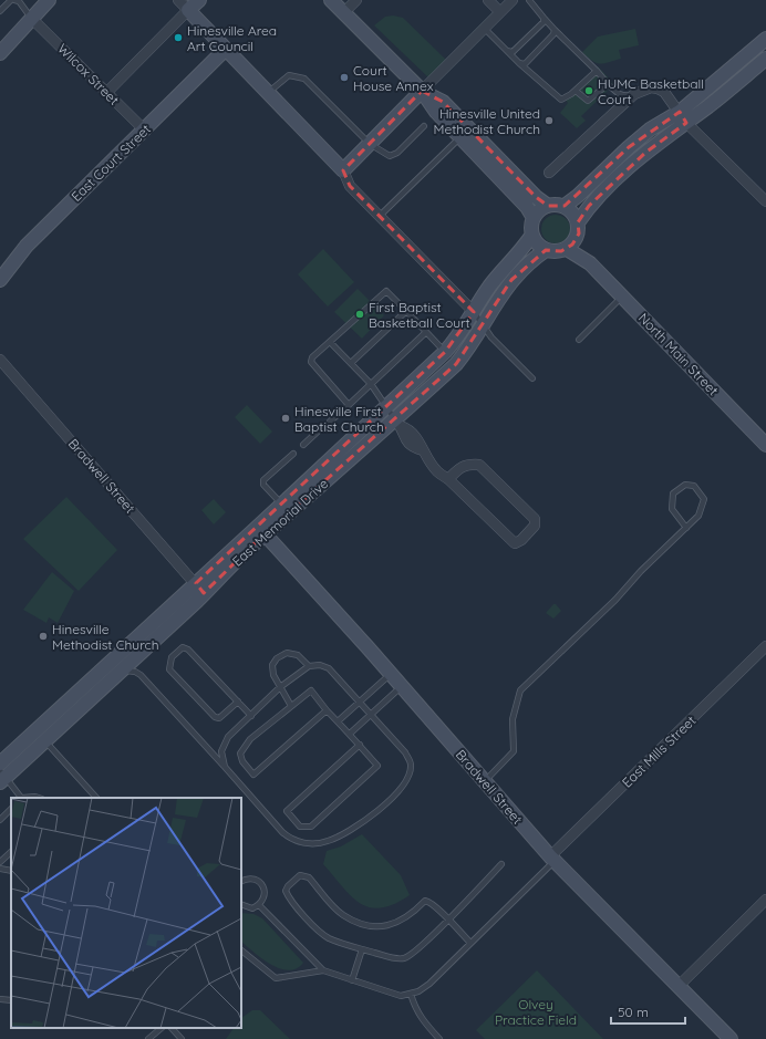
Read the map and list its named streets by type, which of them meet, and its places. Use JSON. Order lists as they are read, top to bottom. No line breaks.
{"streets":{"main road":["East Court Street","North Main Street","Bradwell Street","East Memorial Drive"],"street":["Wilcox Street","East Mills Street"]},"crossings":[["Wilcox Street","East Court Street"],["North Main Street","East Memorial Drive"],["Bradwell Street","East Memorial Drive"],["Bradwell Street","East Mills Street"]],"parks":["Olvey Practice Field"],"places":["Hinesville Area Art Council","Court House Annex","HUMC Basketball Court","Hinesville United Methodist Church","First Baptist Basketball Court","Hinesville First Baptist Church","Hinesville Methodist Church"],"scale_bar":"50 m"}
